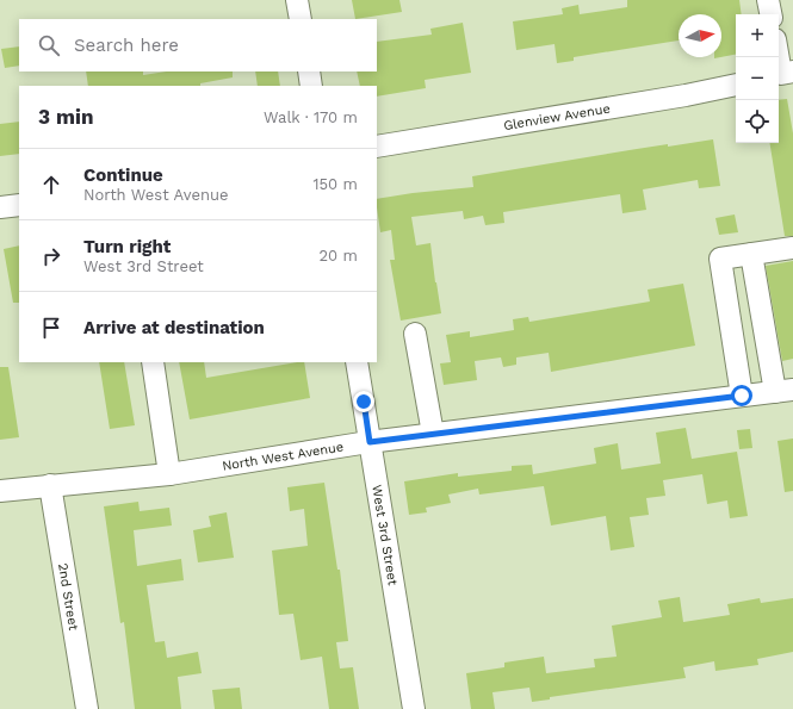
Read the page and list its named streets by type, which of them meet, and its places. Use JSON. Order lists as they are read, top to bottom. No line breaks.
{"streets":{"street":["Glenview Avenue","North West Avenue","West 3rd Street","2nd Street"]},"crossings":[["North West Avenue","West 3rd Street"],["North West Avenue","2nd Street"]],"north":"right","page":{"map_buttons":["+","−"],"search":"Search here","heading":["3 min","Walk · 170 m"],"list":[["Continue","North West Avenue","150 m"],["Turn right","West 3rd Street","20 m"],"Arrive at destination"]}}
